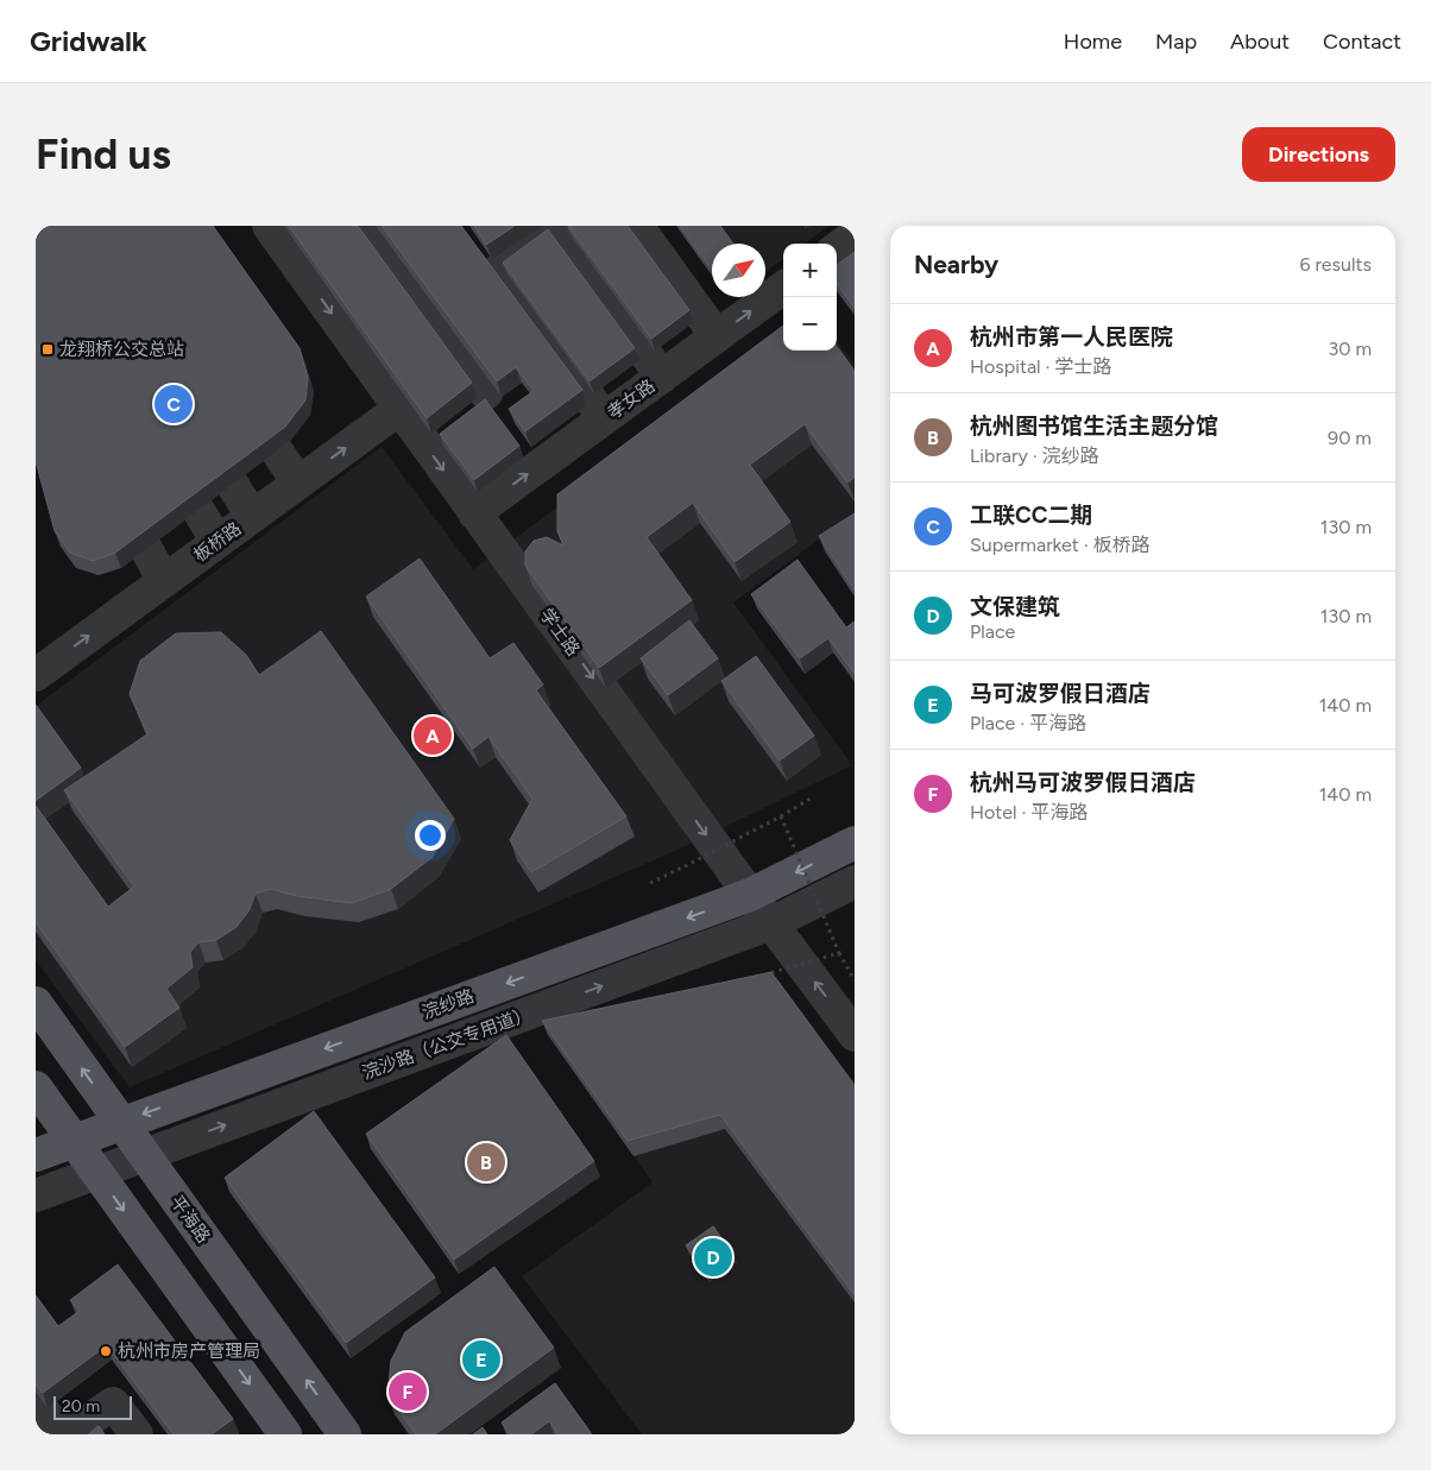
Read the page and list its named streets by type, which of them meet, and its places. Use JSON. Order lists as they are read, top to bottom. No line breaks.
{"streets":{"main road":["浣纱路","平海路"],"street":["孝女路","板桥路","学士路","浣沙路（公交专用道）"]},"crossings":[["孝女路","学士路"],["板桥路","学士路"],["学士路","浣纱路"],["学士路","浣沙路（公交专用道）"],["浣纱路","平海路"],["浣沙路（公交专用道）","平海路"]],"one_way":["孝女路","板桥路","浣纱路","浣沙路（公交专用道）"],"places":{"transit":["龙翔桥公交总站"],"other":["杭州市房产管理局"]},"scale_bar":"20 m","north":"top right","page":{"header":"Gridwalk","nav":["Home","Map","About","Contact"],"buttons":"Directions","title":"Find us","heading":["Nearby","6 results"],"map_buttons":["+","−"],"list":[{"mark":"A","name":"杭州市第一人民医院","note":"Hospital · 学士路","value":"30 m"},{"mark":"B","name":"杭州图书馆生活主题分馆","note":"Library · 浣纱路","value":"90 m"},{"mark":"C","name":"工联CC二期","note":"Supermarket · 板桥路","value":"130 m"},{"mark":"D","name":"文保建筑","note":"Place","value":"130 m"},{"mark":"E","name":"马可波罗假日酒店","note":"Place · 平海路","value":"140 m"},{"mark":"F","name":"杭州马可波罗假日酒店","note":"Hotel · 平海路","value":"140 m"}],"pins":["C","A","B","D","E","F"],"scale":"20 m"}}
